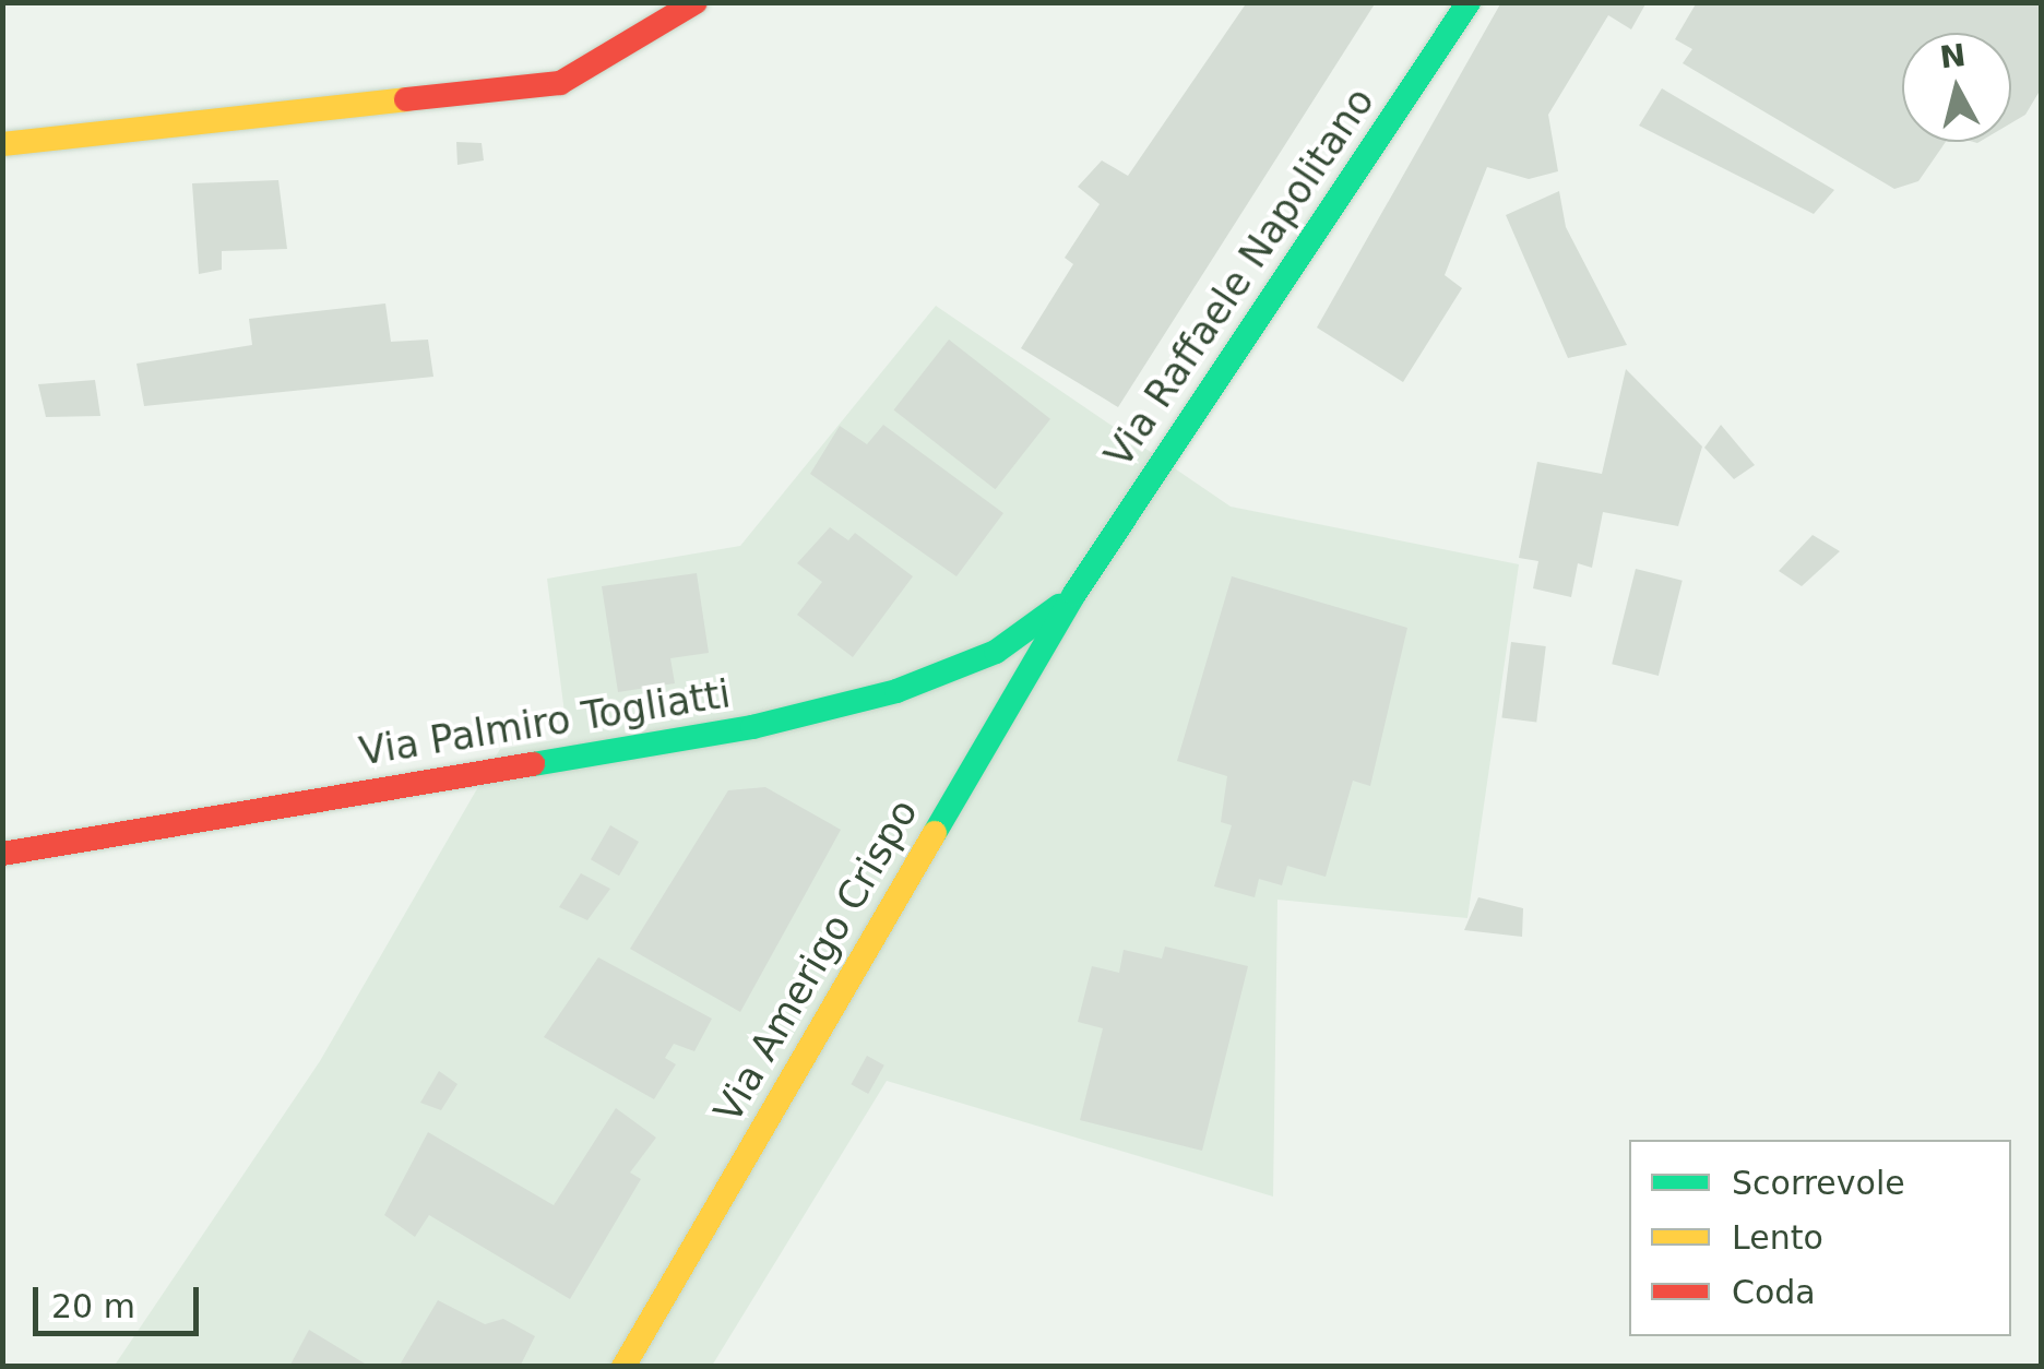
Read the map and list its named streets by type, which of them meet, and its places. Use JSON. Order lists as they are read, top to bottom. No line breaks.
{"streets":{"street":["Via Raffaele Napolitano","Via Palmiro Togliatti","Via Amerigo Crispo"]},"crossings":[["Via Raffaele Napolitano","Via Palmiro Togliatti"],["Via Raffaele Napolitano","Via Amerigo Crispo"],["Via Palmiro Togliatti","Via Amerigo Crispo"]],"legend":["Scorrevole","Lento","Coda"],"scale_bar":"20 m","north":"top"}
